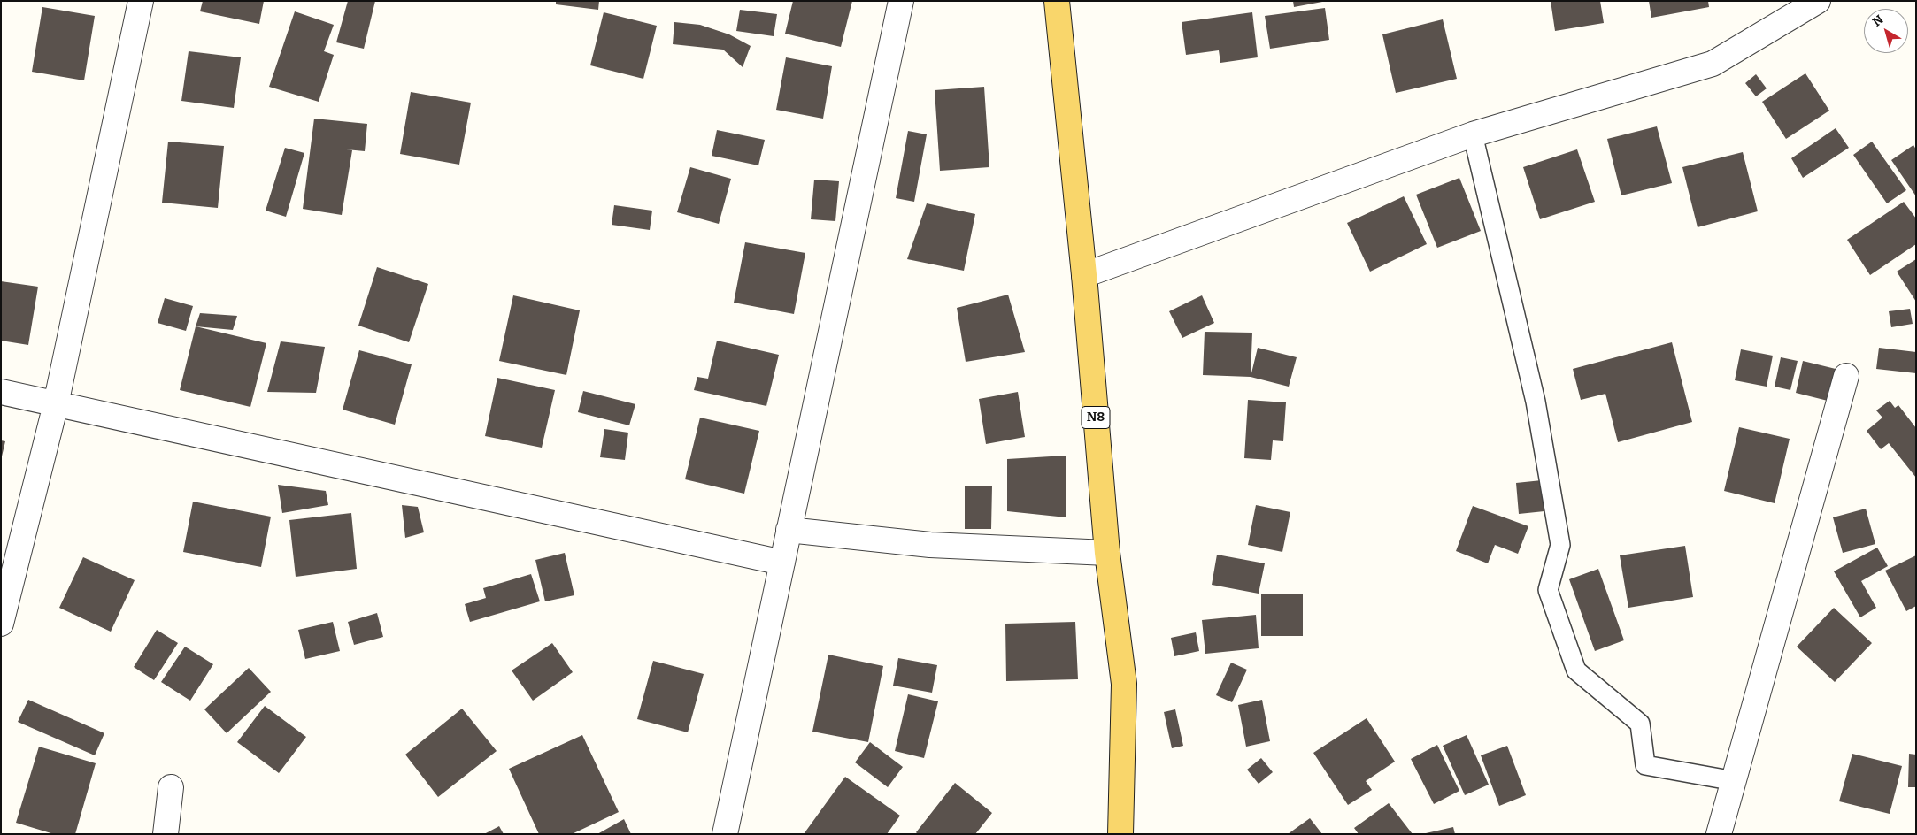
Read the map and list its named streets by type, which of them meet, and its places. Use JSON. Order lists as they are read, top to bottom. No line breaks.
{"streets":{"main road":["N8"]},"north":"top left"}
